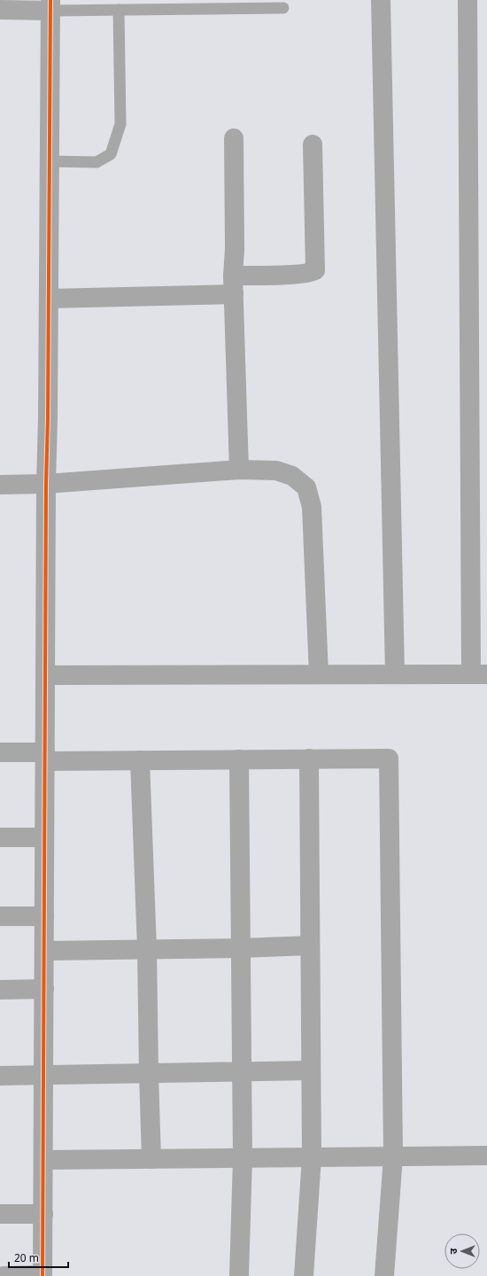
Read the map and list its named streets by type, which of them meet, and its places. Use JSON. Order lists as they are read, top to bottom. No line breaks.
{"scale_bar":"20 m","north":"left"}
